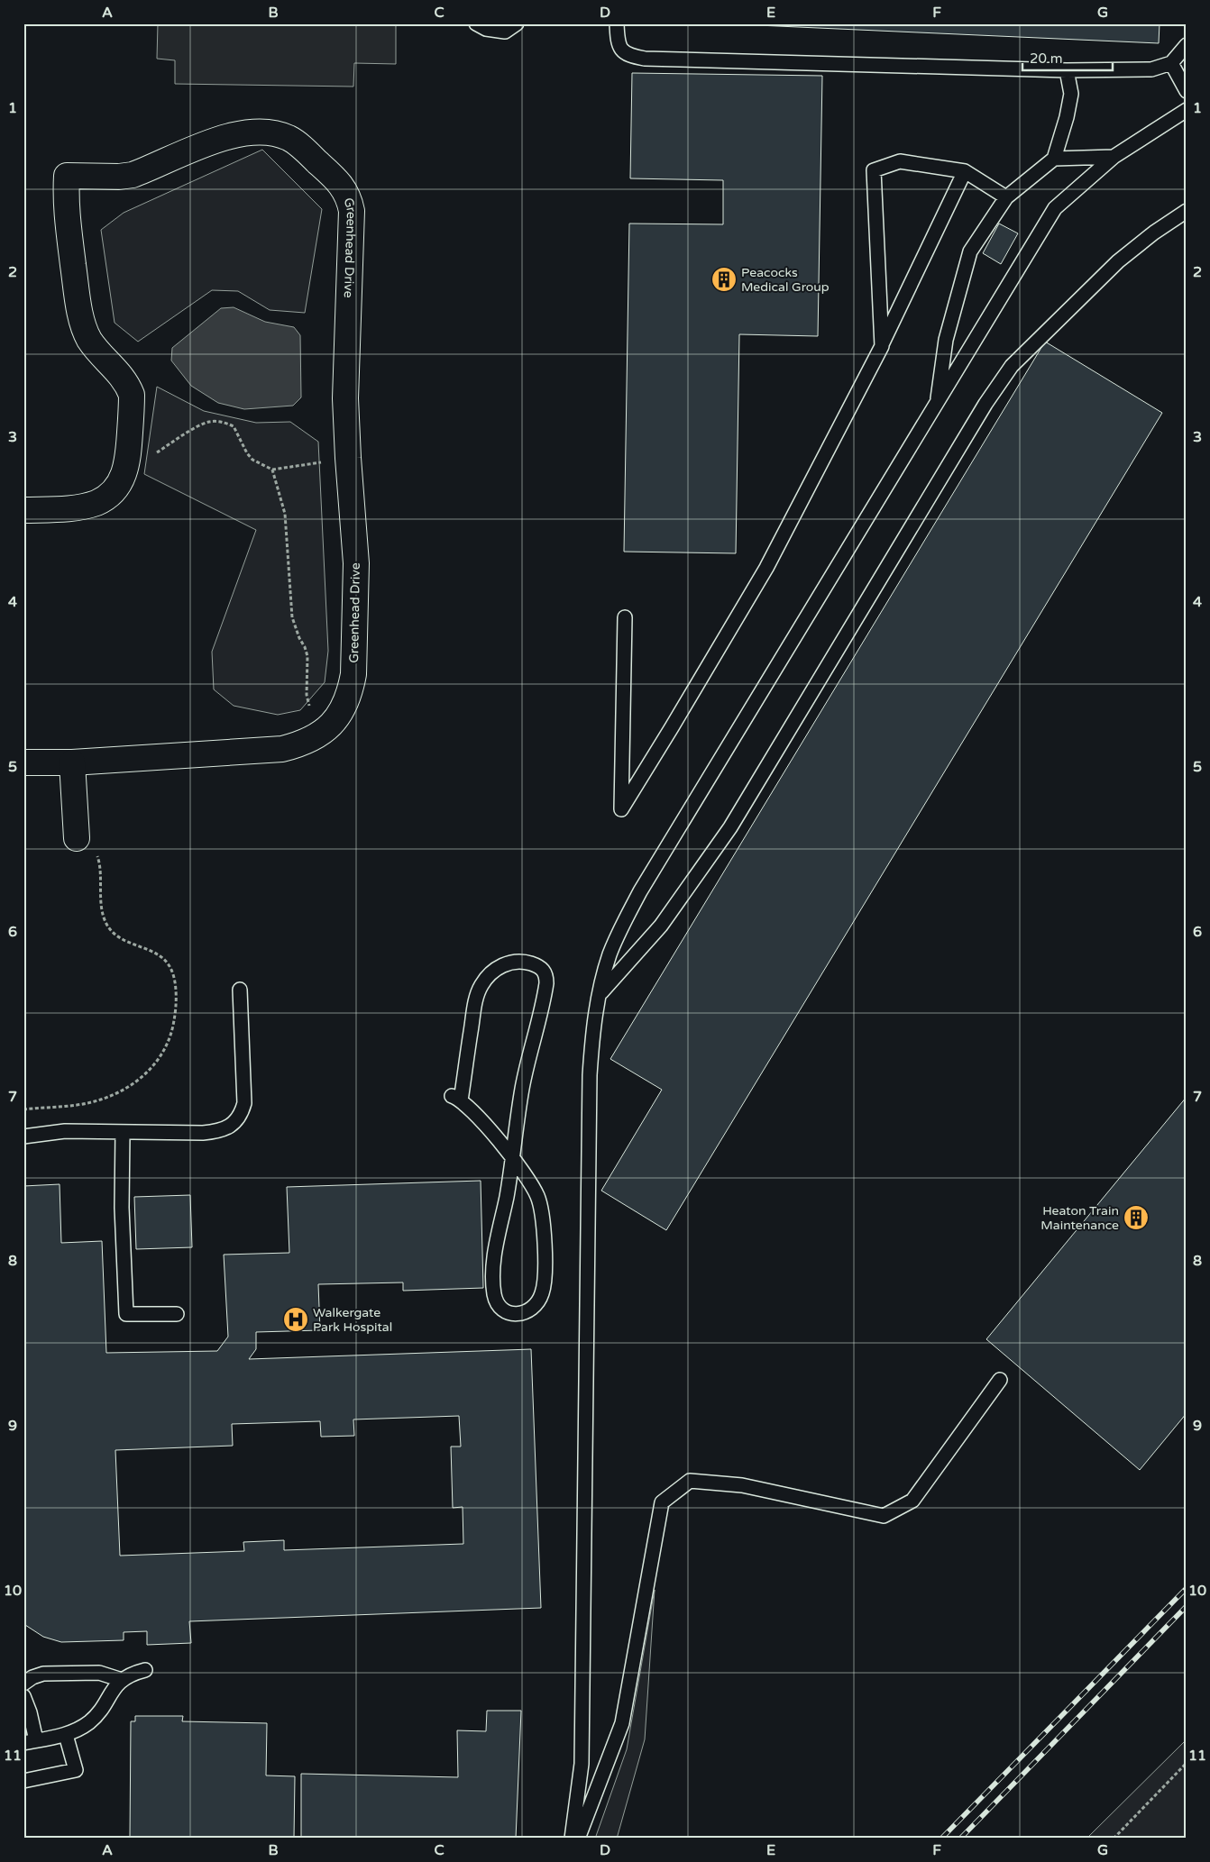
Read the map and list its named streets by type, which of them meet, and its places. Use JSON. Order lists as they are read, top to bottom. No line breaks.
{"streets":{"street":["Greenhead Drive"]},"places":{"building":["Peacocks Medical Group","Heaton Train Maintenance"],"hospital":["Walkergate Park Hospital"]},"scale_bar":"20 m","grid":{"columns":["A","B","C","D","E","F","G"],"rows":["1","2","3","4","5","6","7","8","9","10","11"]}}
